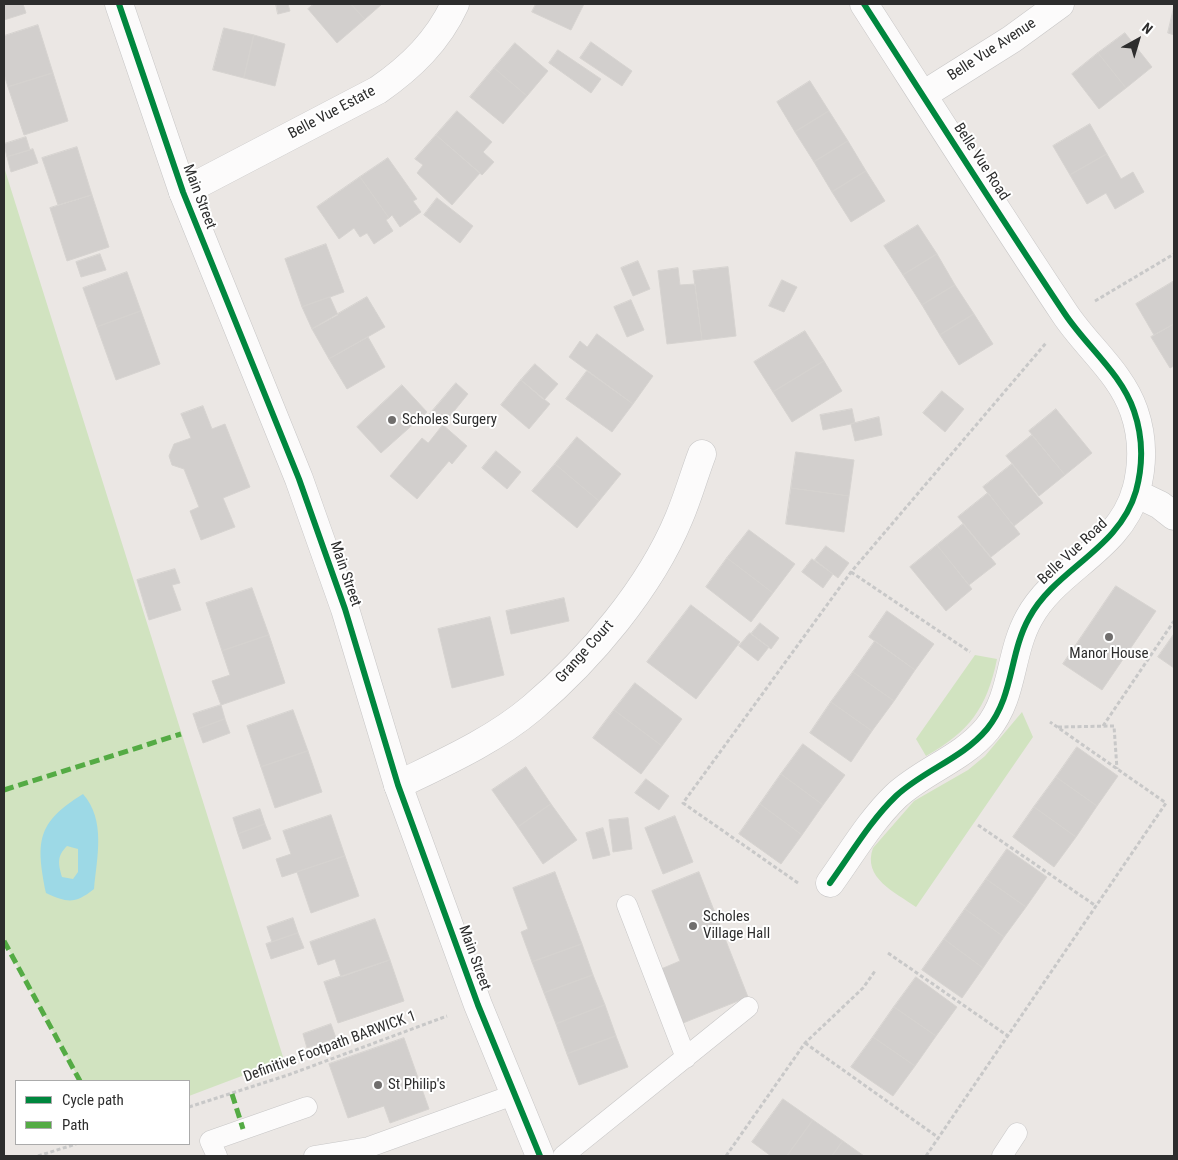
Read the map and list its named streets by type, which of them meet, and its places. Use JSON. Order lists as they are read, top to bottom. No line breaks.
{"streets":{"street":["Belle Vue Avenue","Belle Vue Estate","Belle Vue Road","Main Street","Grange Court"],"path":["Definitive Footpath BARWICK 1"]},"crossings":[["Belle Vue Avenue","Belle Vue Road"],["Belle Vue Estate","Main Street"],["Main Street","Grange Court"],["Main Street","Definitive Footpath BARWICK 1"]],"places":["Scholes Surgery","Manor House","Scholes Village Hall","St Philip's"],"legend":["Cycle path","Path"],"north":"top right"}
